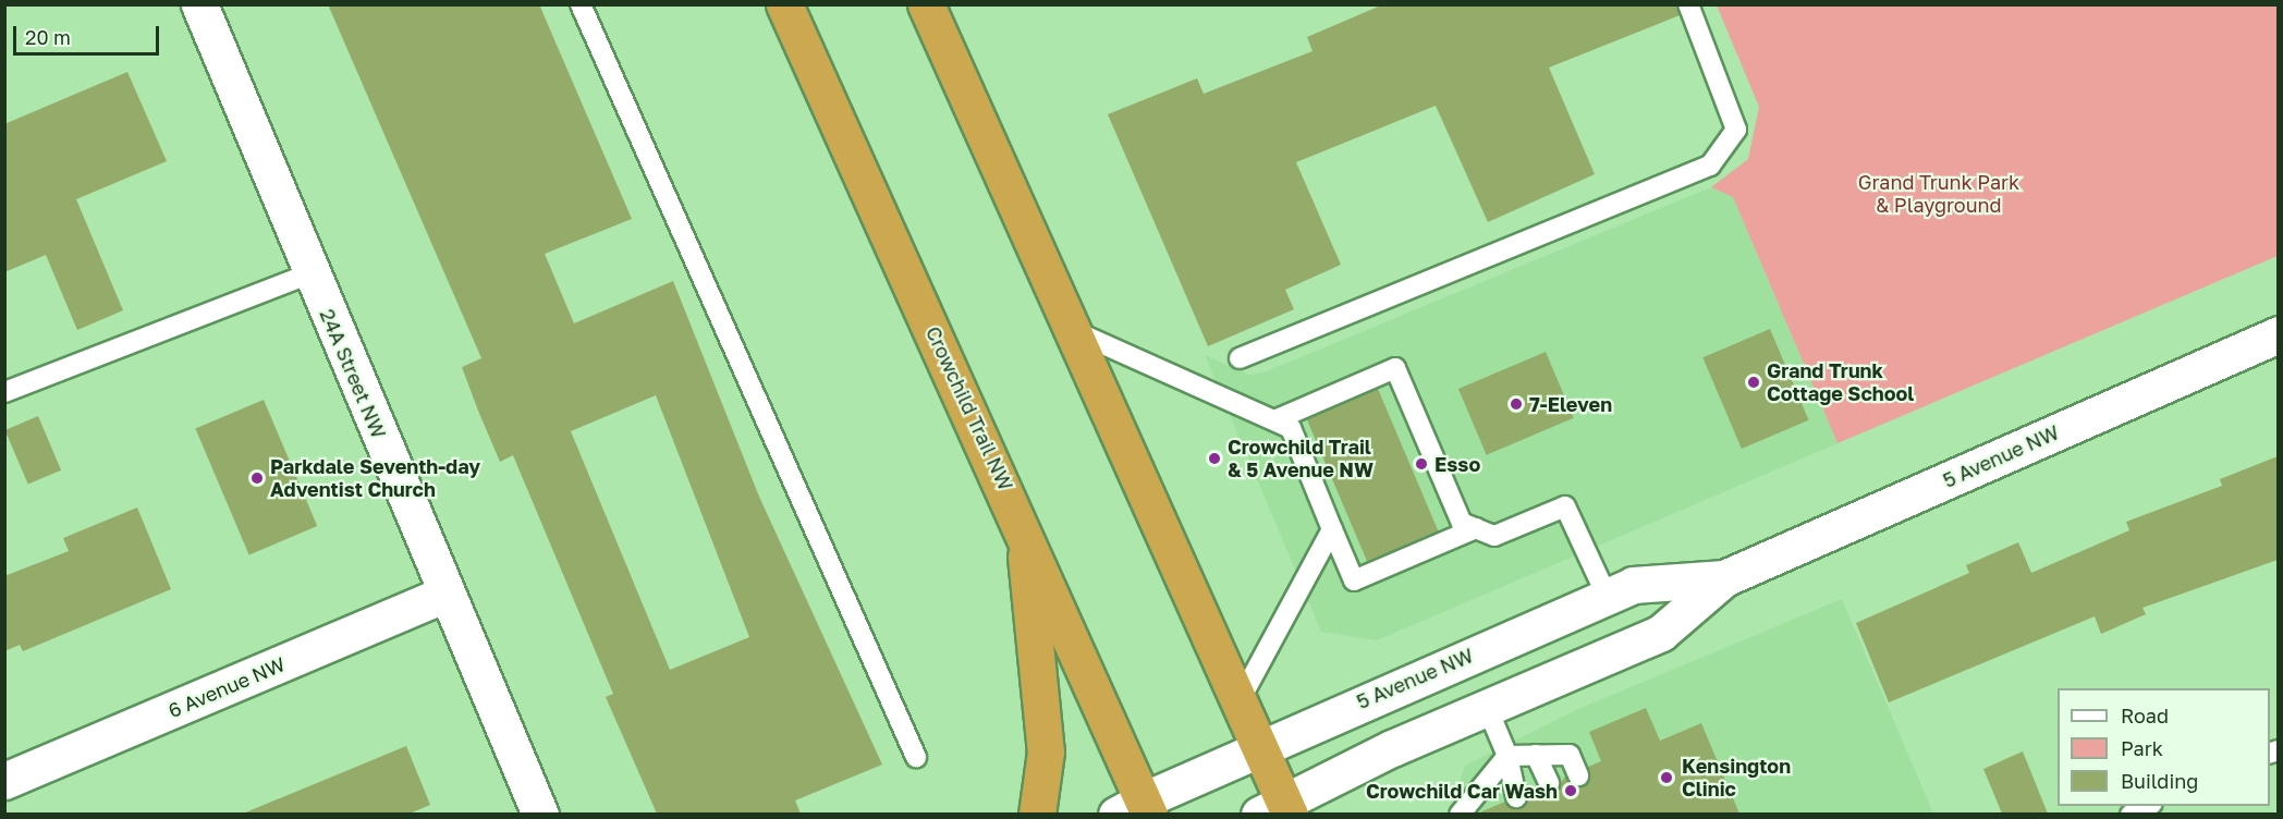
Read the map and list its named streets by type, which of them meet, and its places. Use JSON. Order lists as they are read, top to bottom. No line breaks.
{"streets":{"highway":["Crowchild Trail NW"],"street":["24A Street NW","5 Avenue NW","6 Avenue NW"]},"crossings":[["24A Street NW","6 Avenue NW"],["Crowchild Trail NW","5 Avenue NW"]],"parks":["Grand Trunk Park & Playground"],"places":["Grand Trunk Cottage School","7-Eleven","Crowchild Trail & 5 Avenue NW","Esso","Parkdale Seventh-day Adventist Church","Kensington Clinic","Crowchild Car Wash"],"legend":["Road","Park","Building"],"scale_bar":"20 m"}
